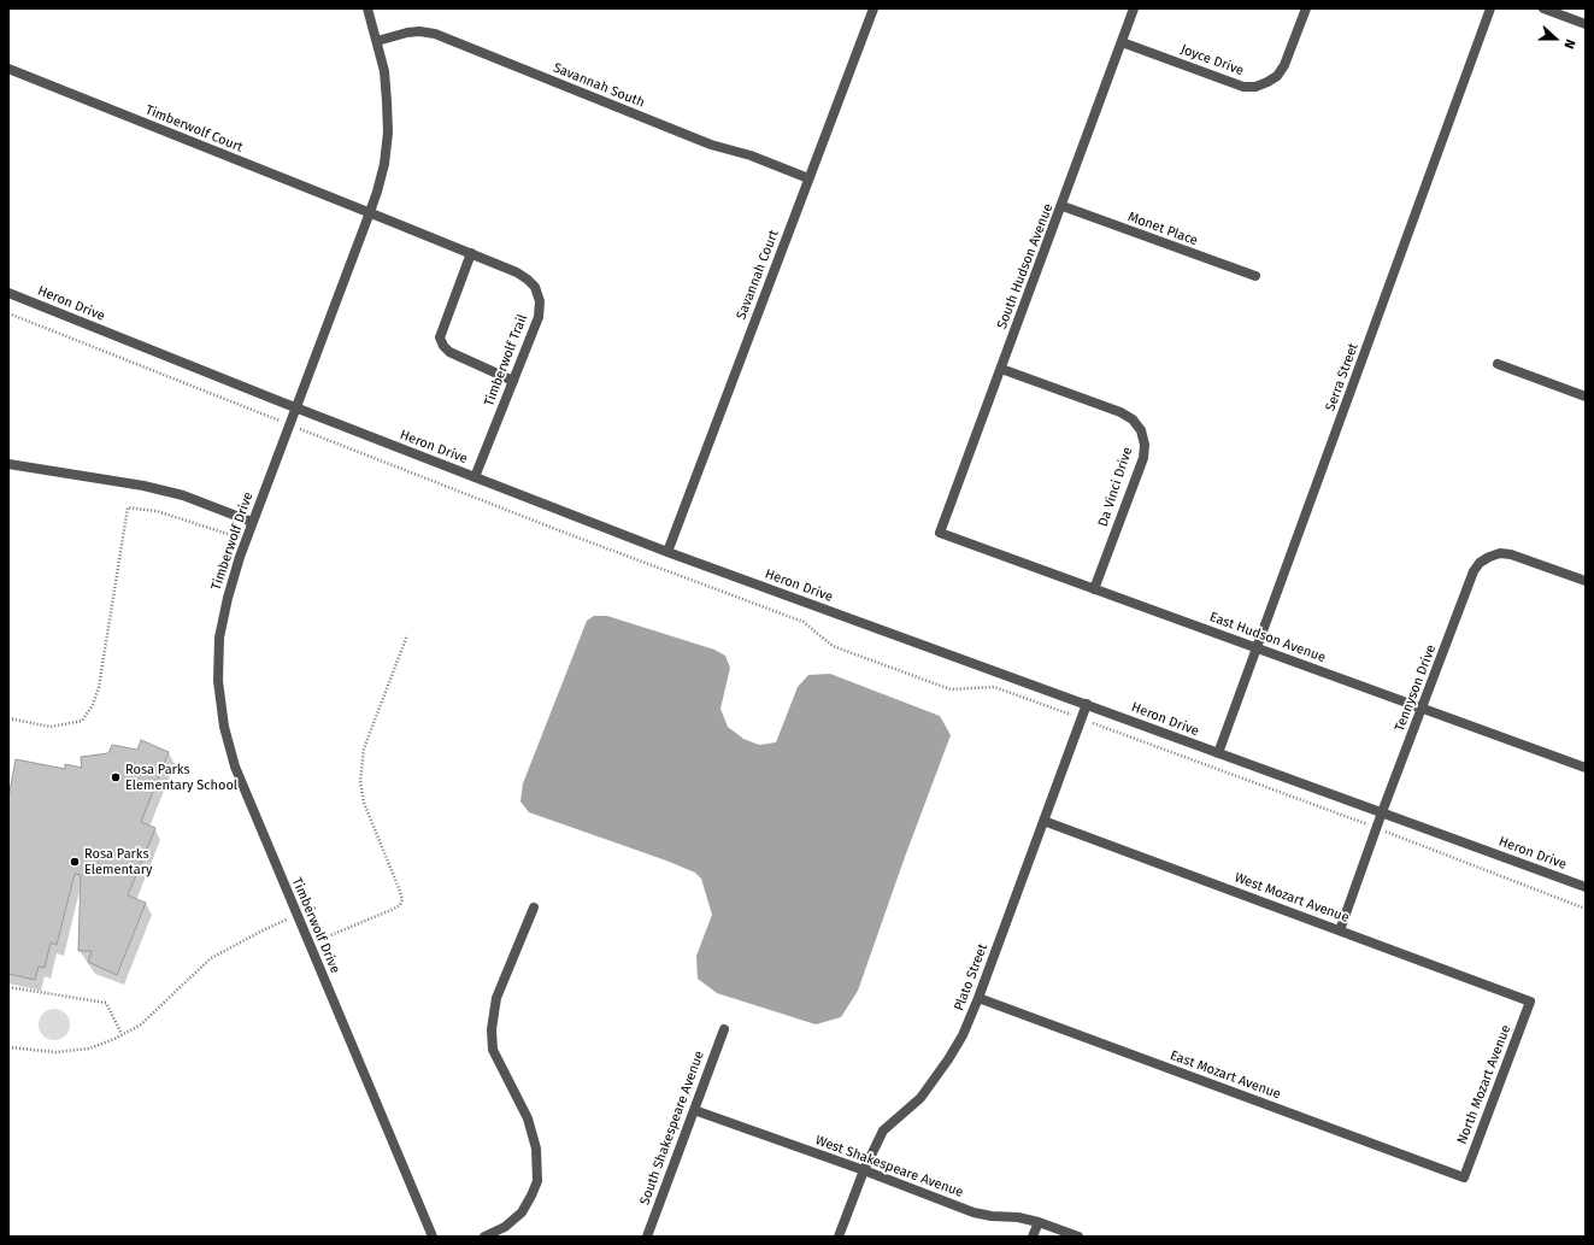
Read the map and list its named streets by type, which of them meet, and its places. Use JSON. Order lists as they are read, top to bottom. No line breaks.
{"streets":{"street":["Joyce Drive","Savannah South","Timberwolf Court","Monet Place","South Hudson Avenue","Savannah Court","Heron Drive","Timberwolf Trail","Serra Street","Da Vinci Drive","Timberwolf Drive","East Hudson Avenue","Tennyson Drive","West Mozart Avenue","Plato Street","East Mozart Avenue","North Mozart Avenue","South Shakespeare Avenue","West Shakespeare Avenue"]},"crossings":[["Joyce Drive","South Hudson Avenue"],["Savannah South","Savannah Court"],["Savannah South","Timberwolf Drive"],["Timberwolf Court","Timberwolf Trail"],["Timberwolf Court","Timberwolf Drive"],["Monet Place","South Hudson Avenue"],["South Hudson Avenue","Da Vinci Drive"],["South Hudson Avenue","East Hudson Avenue"],["Savannah Court","Heron Drive"],["Heron Drive","Timberwolf Trail"],["Heron Drive","Serra Street"],["Heron Drive","Timberwolf Drive"],["Heron Drive","Tennyson Drive"],["Heron Drive","Plato Street"],["Timberwolf Trail","Timberwolf Drive"],["Serra Street","East Hudson Avenue"],["Da Vinci Drive","East Hudson Avenue"],["East Hudson Avenue","Tennyson Drive"],["Tennyson Drive","West Mozart Avenue"],["West Mozart Avenue","Plato Street"],["West Mozart Avenue","North Mozart Avenue"],["Plato Street","East Mozart Avenue"],["Plato Street","West Shakespeare Avenue"],["East Mozart Avenue","North Mozart Avenue"],["South Shakespeare Avenue","West Shakespeare Avenue"]],"places":["Rosa Parks Elementary School","Rosa Parks Elementary"],"north":"right"}
